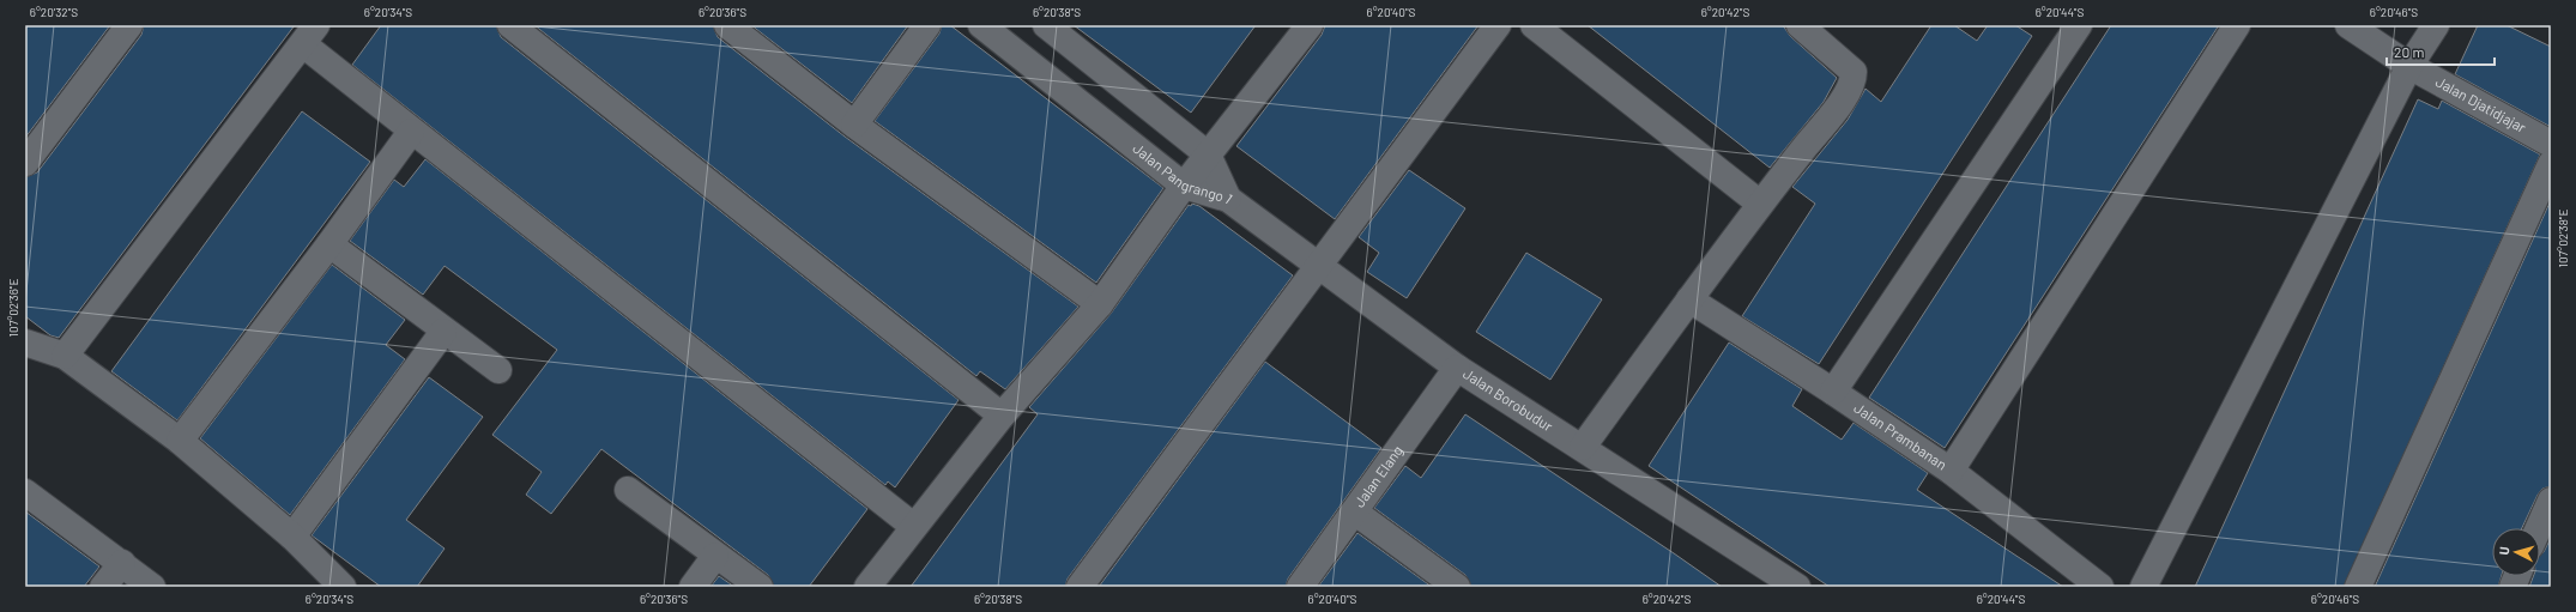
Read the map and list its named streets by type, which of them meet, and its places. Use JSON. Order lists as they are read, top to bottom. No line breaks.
{"streets":{"street":["Jalan Djatidjajar","Jalan Pangrango 1","Jalan Borobudur","Jalan Prambanan","Jalan Elang"]},"crossings":[["Jalan Pangrango 1","Jalan Borobudur"],["Jalan Borobudur","Jalan Elang"]],"scale_bar":"20 m","north":"left","coordinates":["6°20'32\"S","6°20'34\"S","6°20'36\"S","6°20'38\"S","6°20'40\"S","6°20'42\"S","6°20'44\"S","6°20'46\"S","107°02'38\"E","107°02'36\"E"]}
